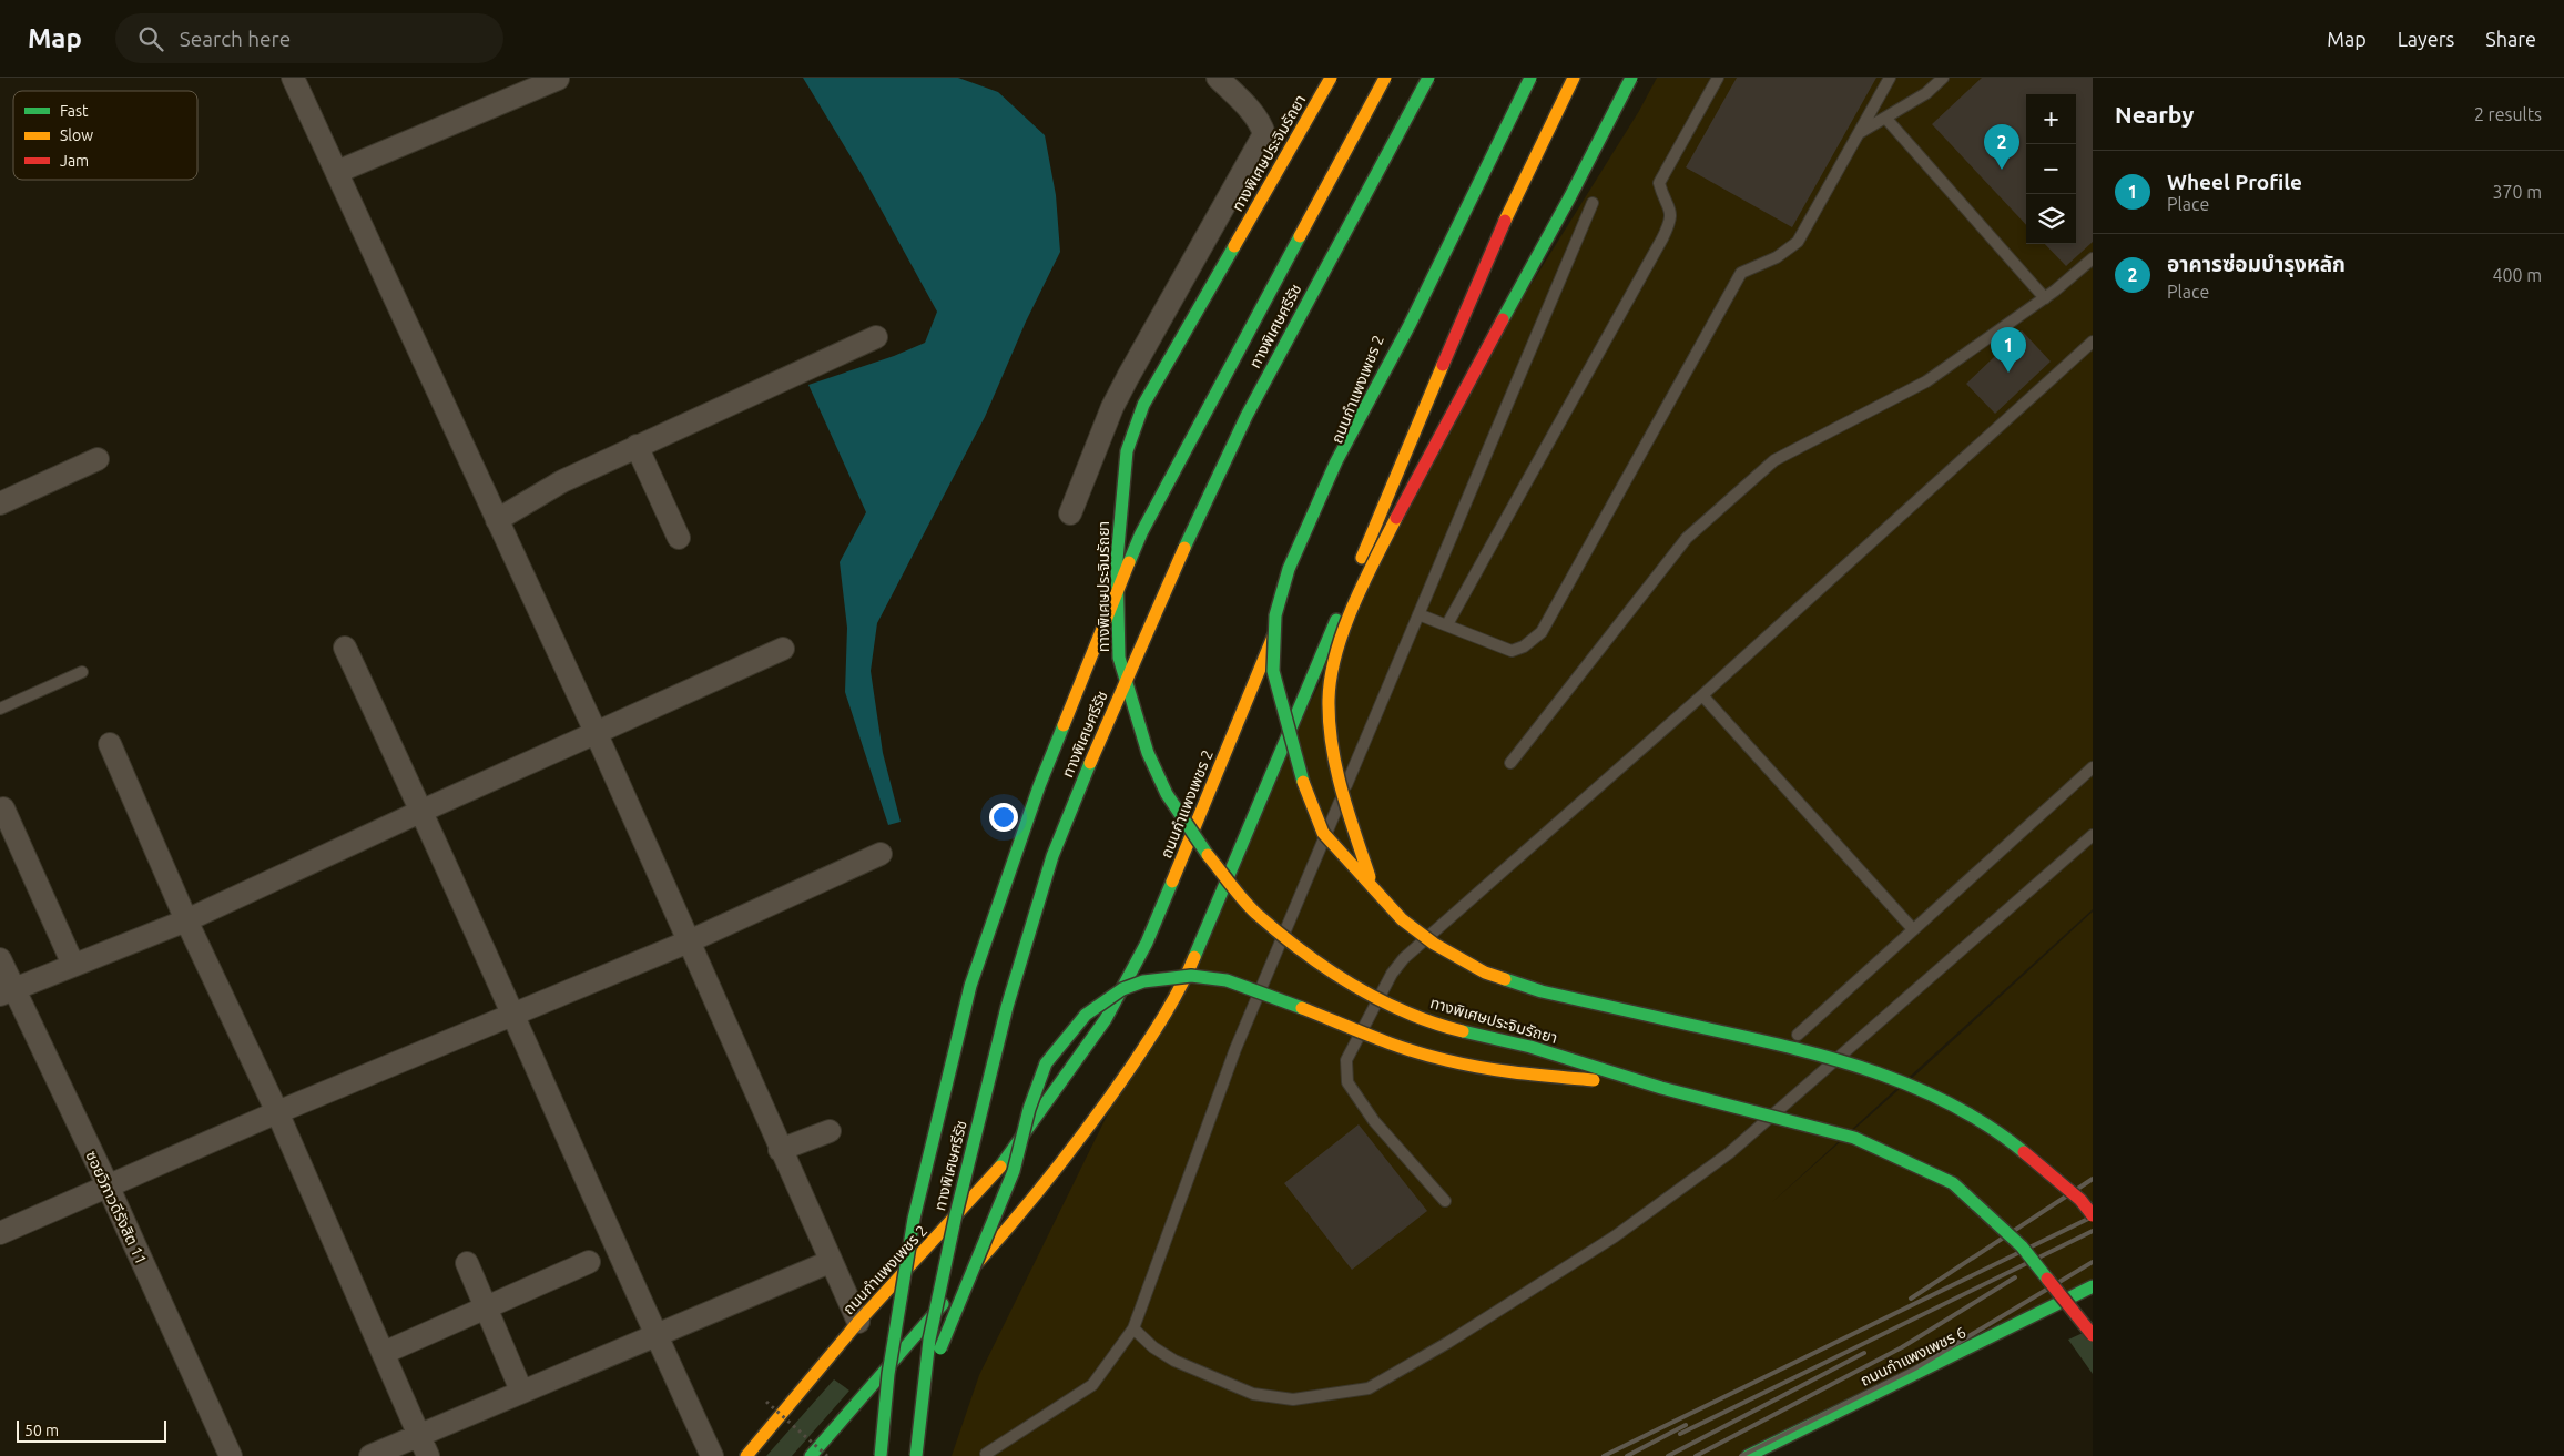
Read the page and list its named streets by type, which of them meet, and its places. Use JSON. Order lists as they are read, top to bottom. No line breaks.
{"streets":{"main road":["ทางพิเศษประจิมรัถยา","ทางพิเศษศรีรัช","ถนนกำแพงเพชร 2","ถนนกำแพงเพชร 6"],"street":["ซอยวิภาวดีรังสิต 11"]},"legend":["Fast","Slow","Jam"],"scale_bar":"50 m","page":{"header":"Map","search":"Search here","nav":["Map","Layers","Share"],"heading":["Nearby","2 results"],"map_buttons":["+","−"],"pins":["2","1"],"list":[{"mark":"1","name":"Wheel Profile","note":"Place","value":"370 m"},{"mark":"2","name":"อาคารซ่อมบำรุงหลัก","note":"Place","value":"400 m"}],"scale":"50 m"}}
